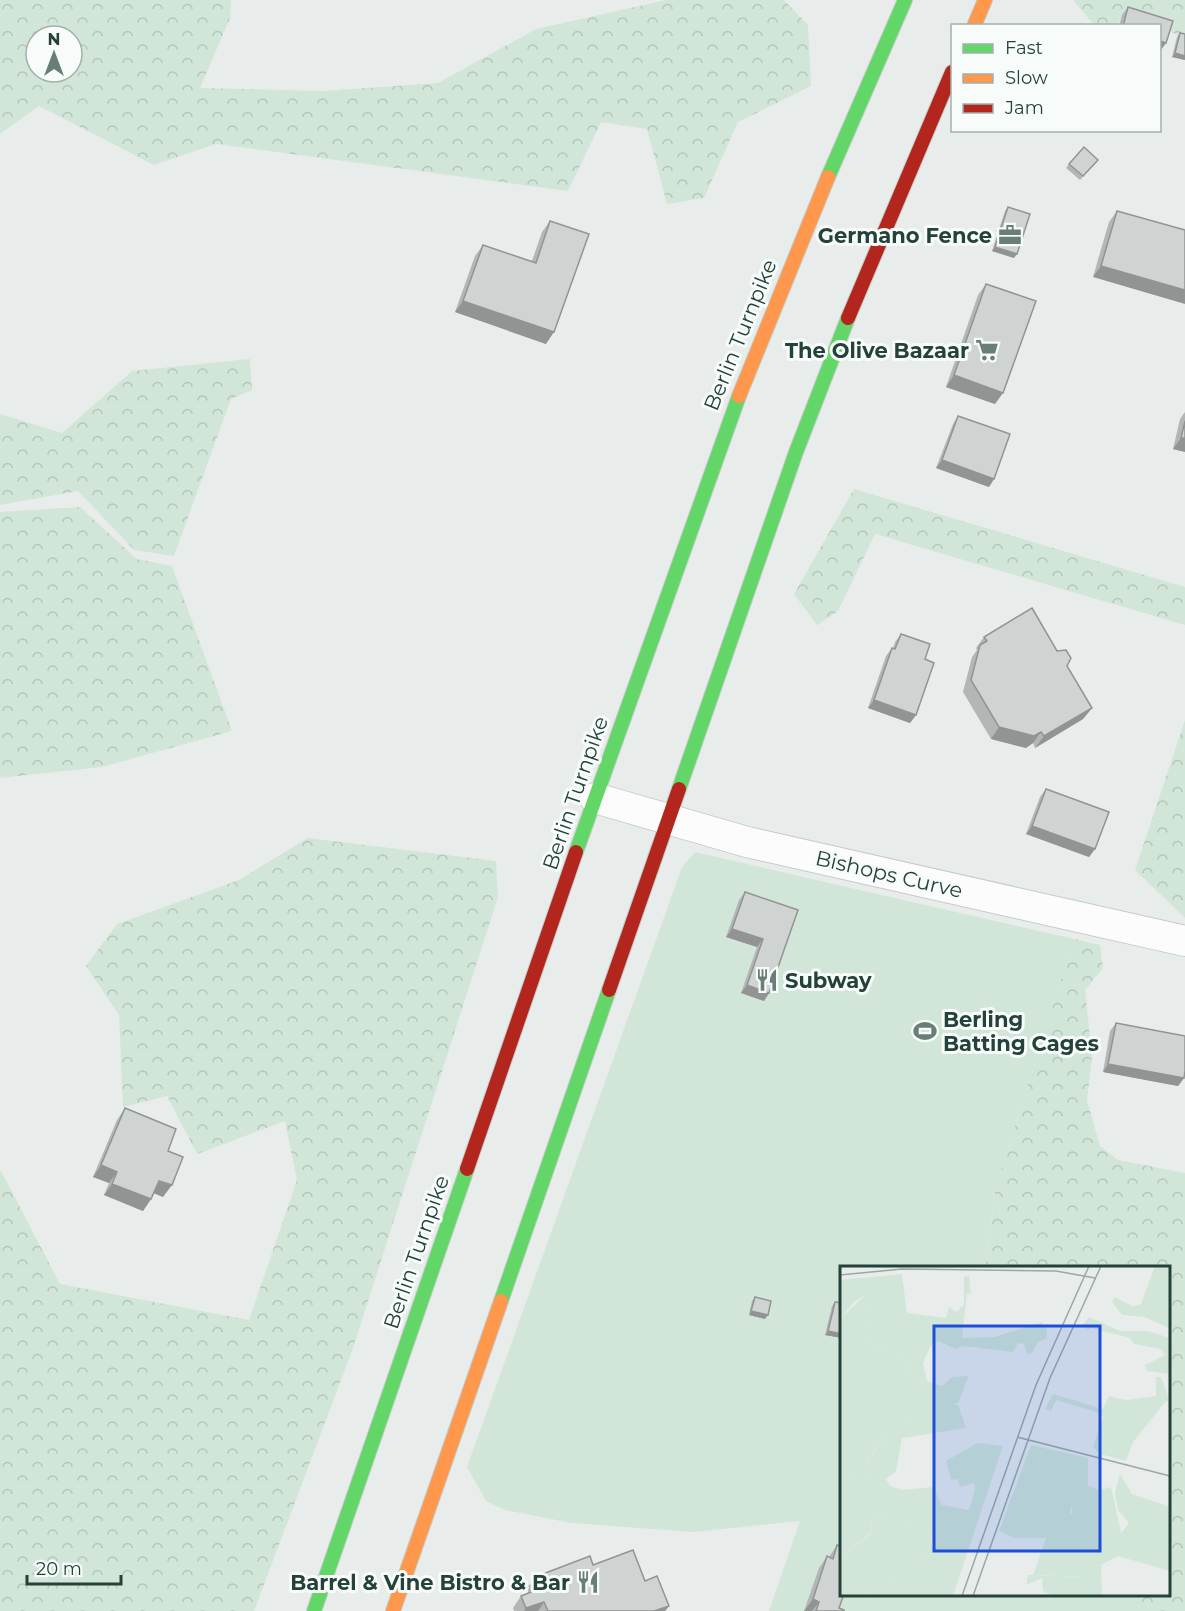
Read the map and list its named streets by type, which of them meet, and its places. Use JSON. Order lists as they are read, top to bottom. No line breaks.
{"streets":{"highway":["Berlin Turnpike"],"street":["Bishops Curve"]},"crossings":[["Berlin Turnpike","Bishops Curve"]],"places":{"office":["Germano Fence"],"supermarket":["The Olive Bazaar"],"restaurant":["Subway","Barrel & Vine Bistro & Bar"],"sports":["Berling Batting Cages"]},"legend":["Fast","Slow","Jam"],"scale_bar":"20 m","north":"top"}
